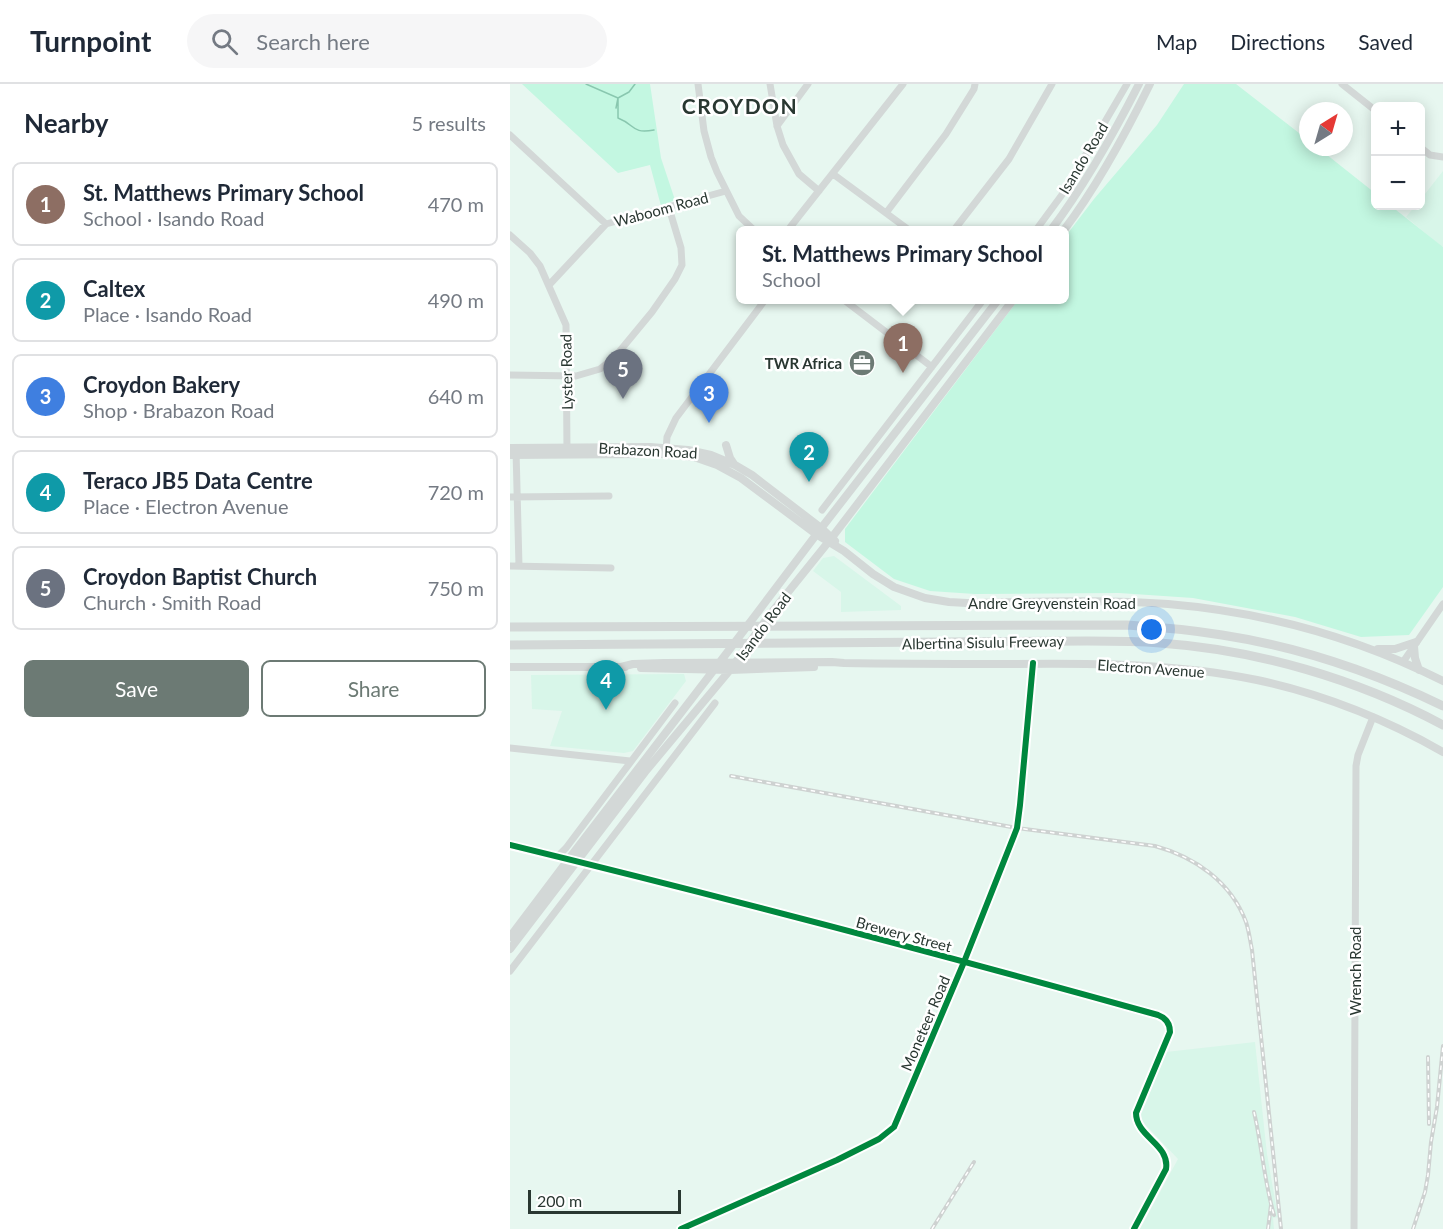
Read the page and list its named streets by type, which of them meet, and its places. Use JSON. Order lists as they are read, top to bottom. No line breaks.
{"streets":{"highway":["Albertina Sisulu Freeway"],"main road":["Isando Road","Brabazon Road","Andre Greyvenstein Road","Electron Avenue"],"street":["Waboom Road","Lyster Road","Brewery Street","Wrench Road","Moneteer Road"]},"crossings":[["Isando Road","Brabazon Road"],["Isando Road","Andre Greyvenstein Road"],["Isando Road","Electron Avenue"],["Isando Road","Brewery Street"],["Waboom Road","Lyster Road"],["Lyster Road","Brabazon Road"],["Brabazon Road","Andre Greyvenstein Road"],["Electron Avenue","Wrench Road"],["Electron Avenue","Moneteer Road"],["Brewery Street","Moneteer Road"]],"districts":["CROYDON"],"places":{"office":["TWR Africa"]},"scale_bar":"200 m","north":"top right","page":{"header":"Turnpoint","search":"Search here","nav":["Map","Directions","Saved"],"heading":["Nearby","5 results"],"map_buttons":["+","−"],"list":[{"mark":"1","name":"St. Matthews Primary School","note":"School · Isando Road","value":"470 m"},{"mark":"2","name":"Caltex","note":"Place · Isando Road","value":"490 m"},{"mark":"3","name":"Croydon Bakery","note":"Shop · Brabazon Road","value":"640 m"},{"mark":"4","name":"Teraco JB5 Data Centre","note":"Place · Electron Avenue","value":"720 m"},{"mark":"5","name":"Croydon Baptist Church","note":"Church · Smith Road","value":"750 m"}],"popup":["St. Matthews Primary School","School"],"pins":["1","5","3","2","4"],"buttons":["Save","Share"],"scale":"200 m"}}
